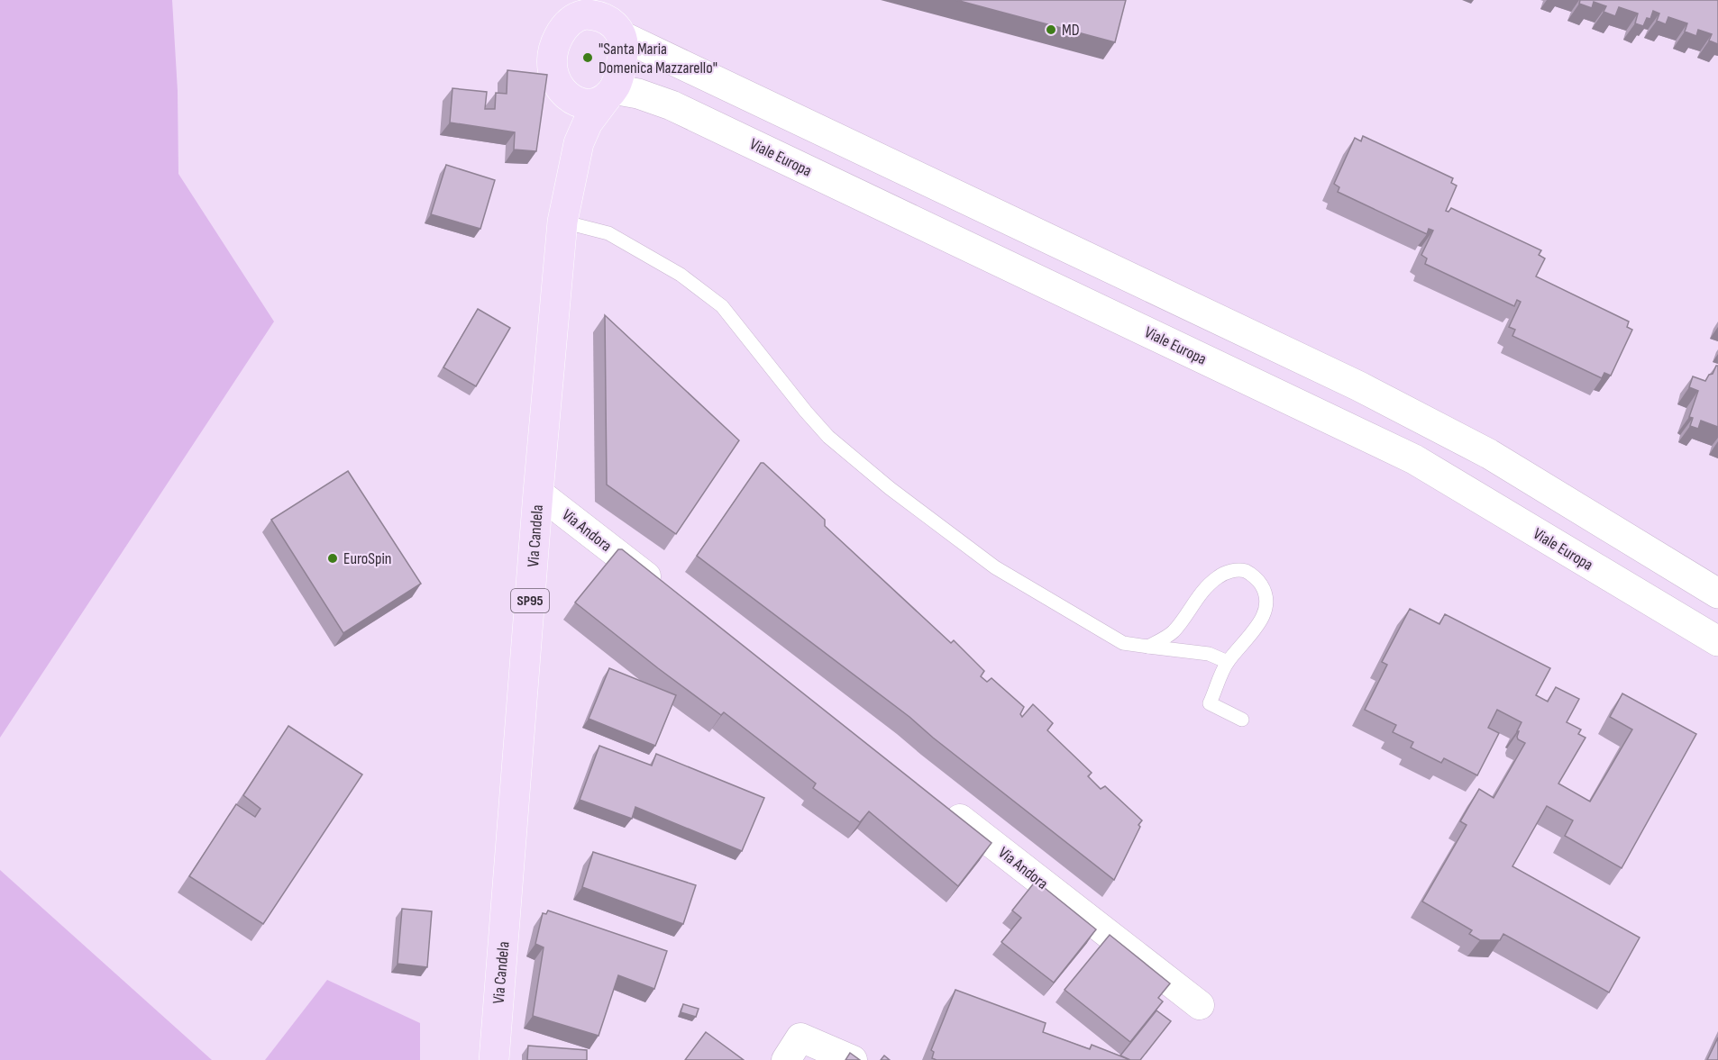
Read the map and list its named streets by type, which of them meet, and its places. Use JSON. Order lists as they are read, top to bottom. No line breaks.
{"streets":{"main road":["Via Candela","SP95"],"street":["Viale Europa","Via Andora"]},"crossings":[["Viale Europa","Via Candela"],["Via Andora","Via Candela"]],"places":["MD","\"Santa Maria Domenica Mazzarello\"","EuroSpin"]}
